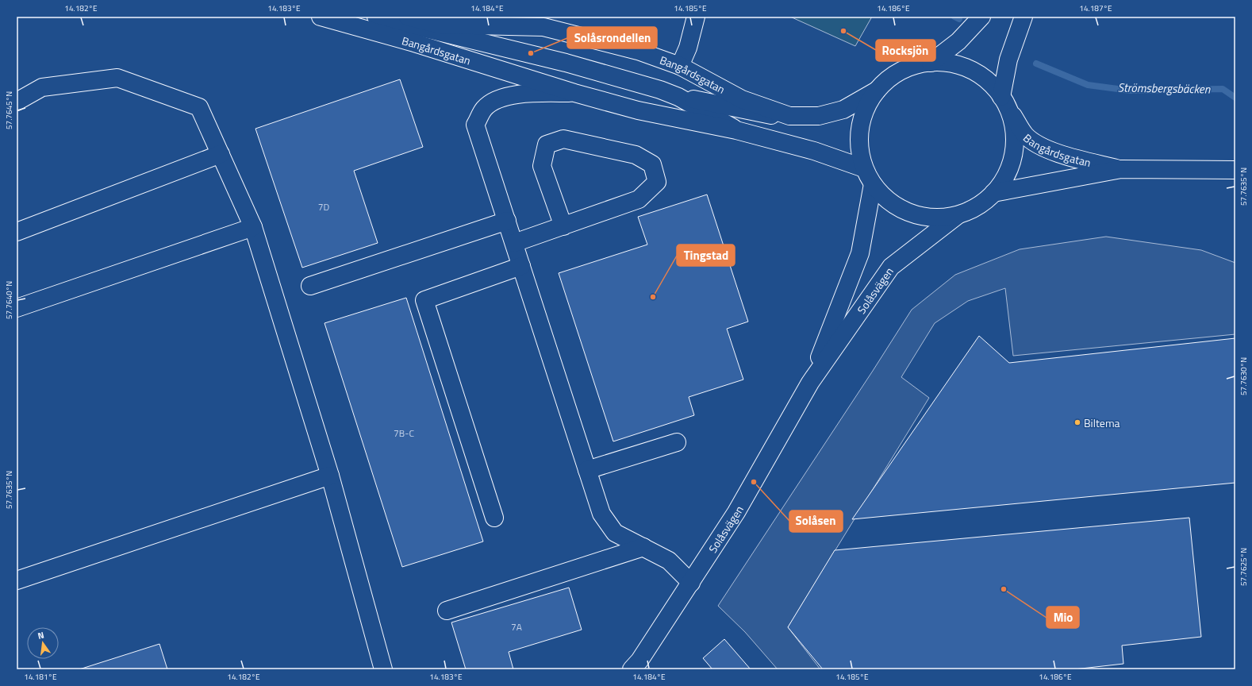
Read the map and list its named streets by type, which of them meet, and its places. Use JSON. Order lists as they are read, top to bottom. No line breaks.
{"streets":{"main road":["Bangårdsgatan","Solåsvägen"]},"water":["Strömsbergsbäcken"],"places":["Rocksjön","Solåsrondellen","Tingstad","Biltema","Solåsen","Mio"],"house_numbers":["7D","7B-C","7A"],"north":"top","coordinates":["14.182°E","14.183°E","14.184°E","14.185°E","14.186°E","14.187°E","57.7645°N","57.7635°N","57.7640°N","57.7630°N","57.7625°N","14.181°E"]}
